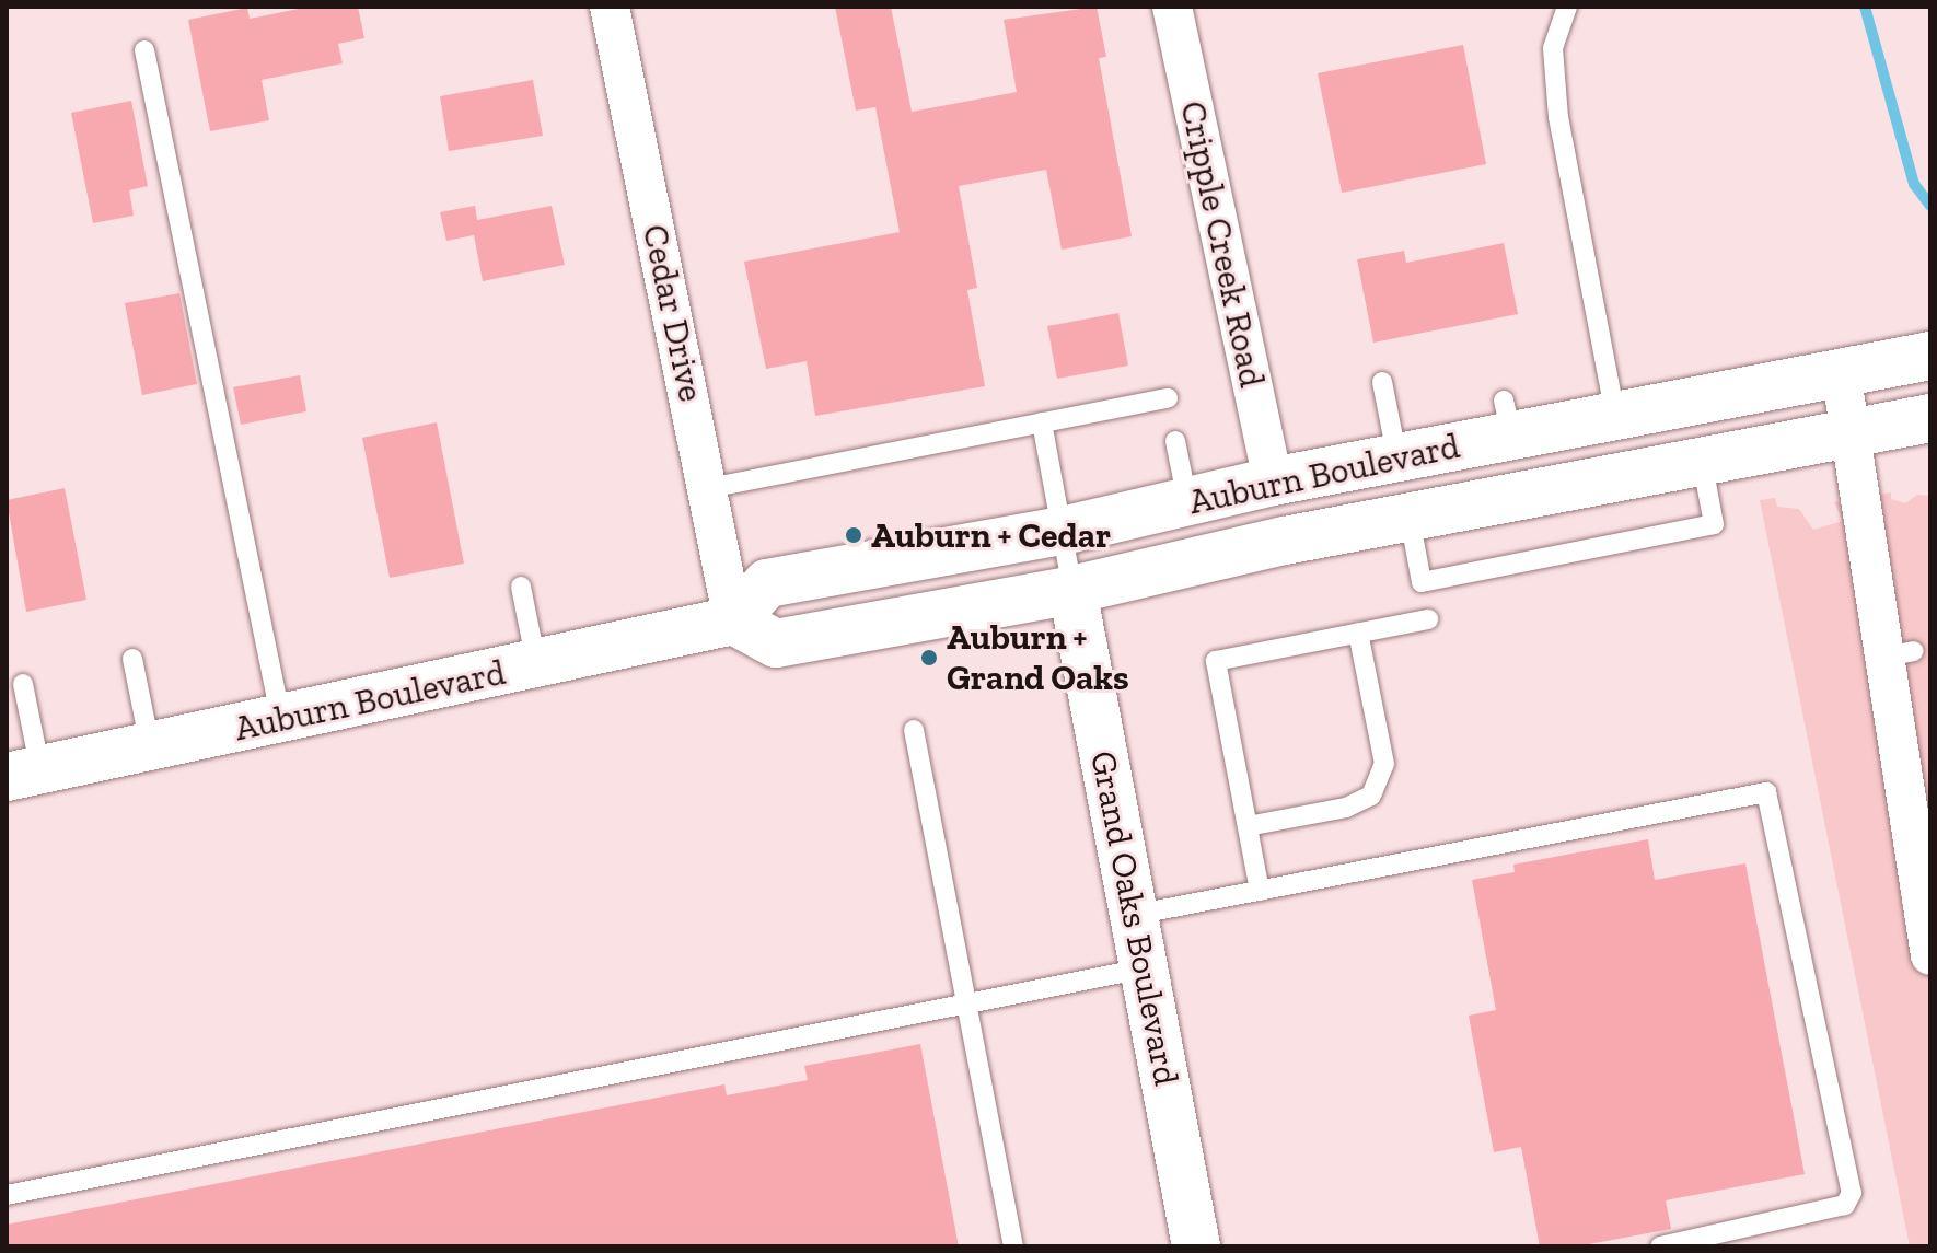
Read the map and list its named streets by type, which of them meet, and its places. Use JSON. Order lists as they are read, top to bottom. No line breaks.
{"streets":{"main road":["Auburn Boulevard","Grand Oaks Boulevard"],"street":["Cripple Creek Road","Cedar Drive"]},"crossings":[["Cripple Creek Road","Auburn Boulevard"],["Cedar Drive","Auburn Boulevard"],["Auburn Boulevard","Grand Oaks Boulevard"]],"places":["Auburn + Cedar","Auburn + Grand Oaks"]}
